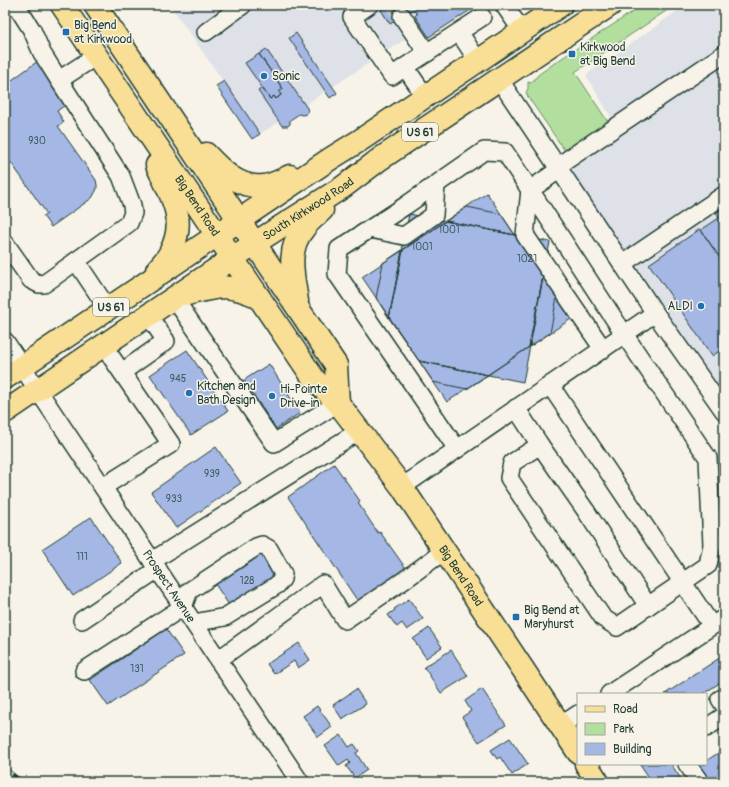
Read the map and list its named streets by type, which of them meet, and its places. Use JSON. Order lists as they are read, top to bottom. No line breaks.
{"streets":{"main road":["US 61","Big Bend Road","South Kirkwood Road"],"street":["Prospect Avenue"]},"crossings":[["US 61","Big Bend Road"],["US 61","Prospect Avenue"],["Big Bend Road","South Kirkwood Road"],["South Kirkwood Road","Prospect Avenue"]],"places":{"transit":["Big Bend at Kirkwood","Kirkwood at Big Bend","Big Bend at Maryhurst"],"other":["Sonic","ALDI","Kitchen and Bath Design","Hi-Pointe Drive-in"]},"house_numbers":["930","1001","1001","1021","945","939","933","111","128","131"],"legend":["Road","Park","Building"]}
